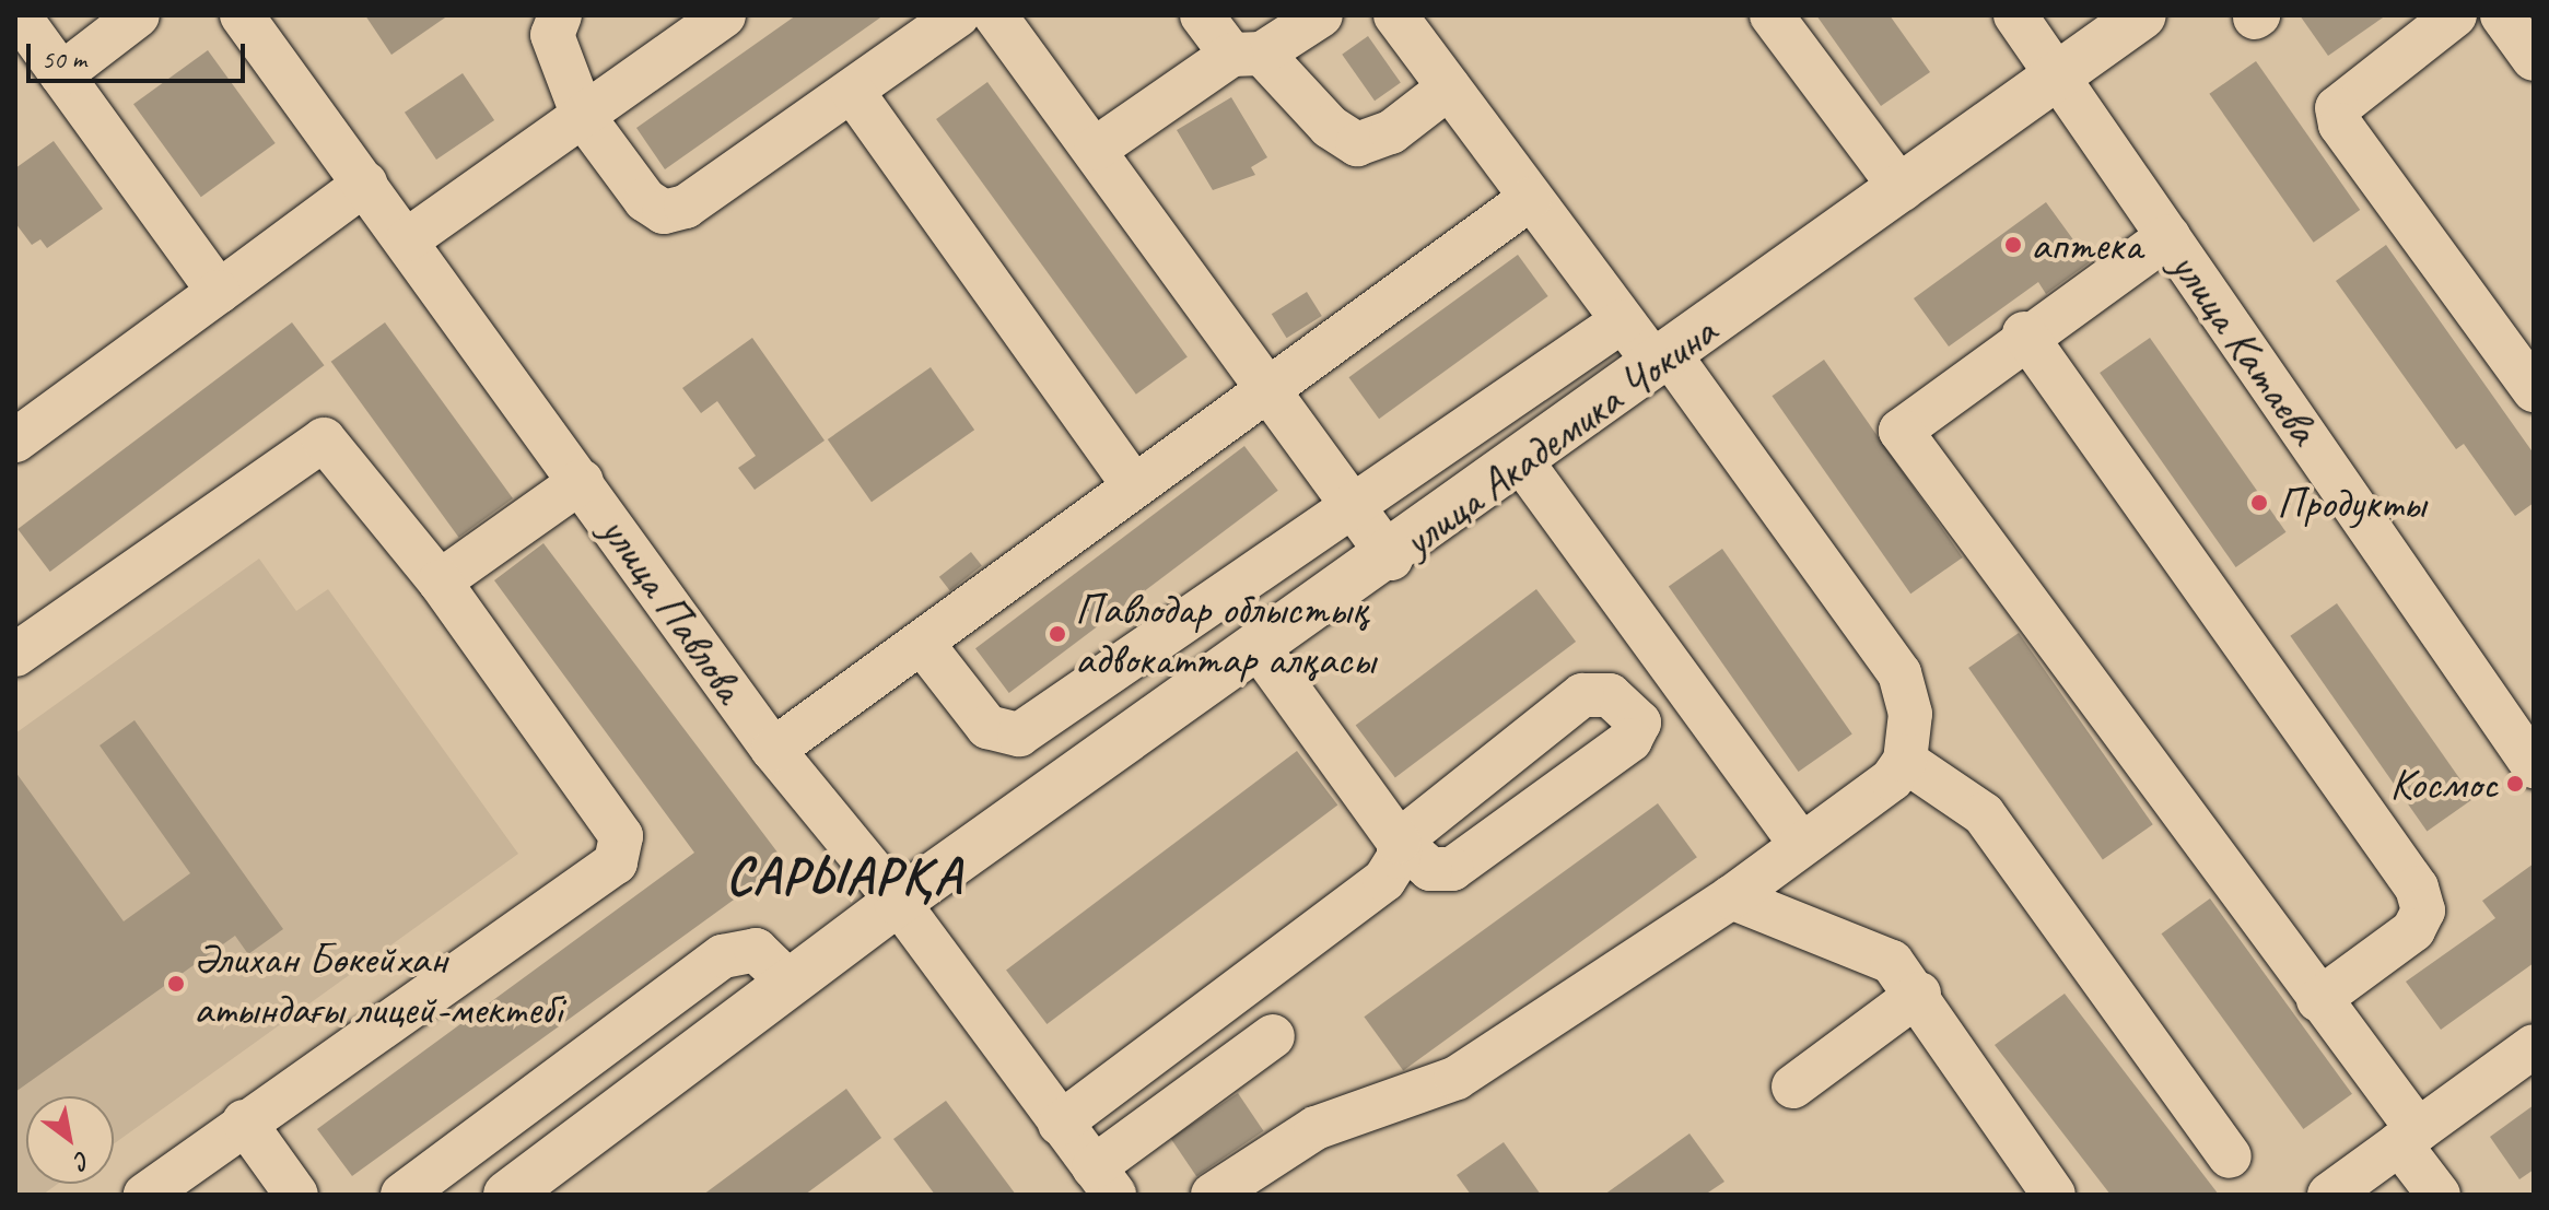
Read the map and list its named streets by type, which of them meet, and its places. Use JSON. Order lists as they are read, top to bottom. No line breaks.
{"streets":{"main road":["улица Академика Чокина"],"street":["улица Катаева","улица Павлова"]},"crossings":[["улица Катаева","улица Академика Чокина"],["улица Академика Чокина","улица Павлова"]],"districts":["САРЫАРҚА"],"places":["аптека","Продукты","Павлодар облыстық адвокаттар алқасы","Космос","Әлихан Бөкейхан атындағы лицей-мектебі"],"scale_bar":"50 m","north":"bottom right"}
